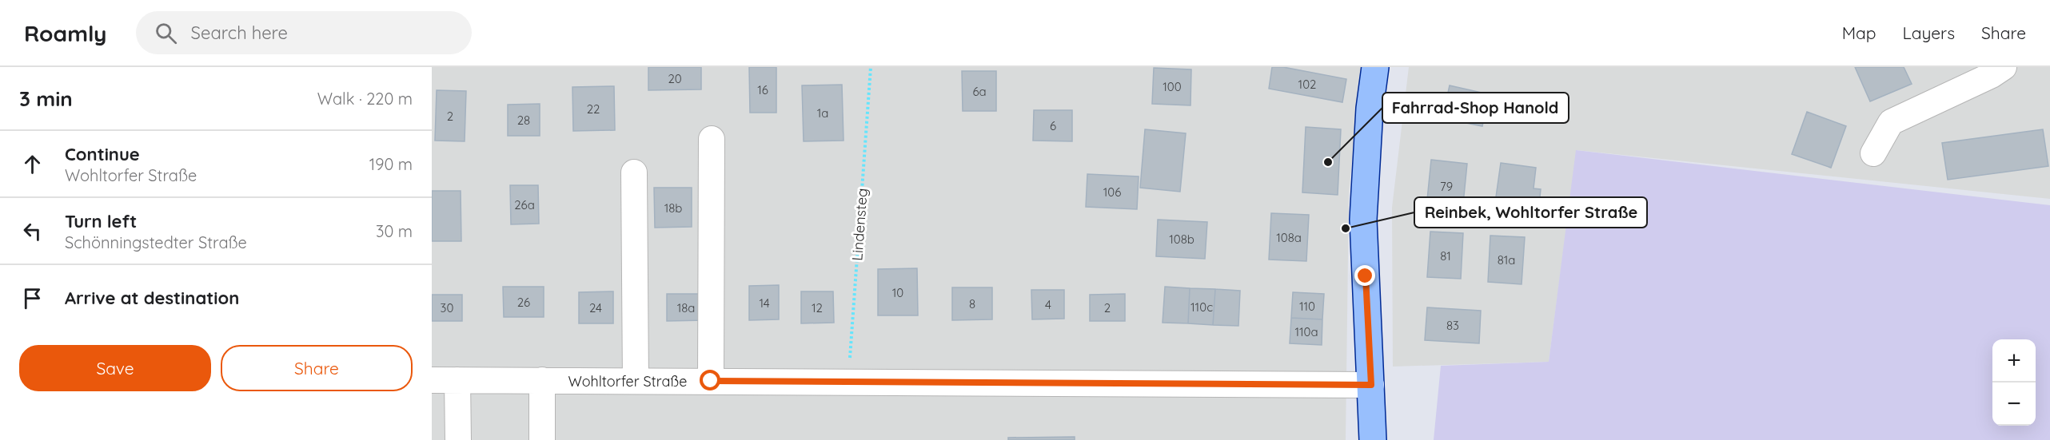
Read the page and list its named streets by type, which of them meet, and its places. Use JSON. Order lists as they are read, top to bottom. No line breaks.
{"streets":{"street":["Wohltorfer Straße"],"path":["Lindensteg"]},"crossings":[["Lindensteg","Wohltorfer Straße"]],"places":["Fahrrad-Shop Hanold","Reinbek, Wohltorfer Straße"],"house_numbers":["20","102","100","16","6a","22","1a","2","28","6","79","106","26a","18b","108a","108b","81","81a","10","26","14","8","4","110","110c","30","24","18a","12","2","83","110a"],"page":{"header":"Roamly","search":"Search here","nav":["Map","Layers","Share"],"heading":["3 min","Walk · 220 m"],"list":[["Continue","Wohltorfer Straße","190 m"],["Turn left","Schönningstedter Straße","30 m"],"Arrive at destination"],"buttons":["Save","Share"],"map_buttons":["+","−"]}}
